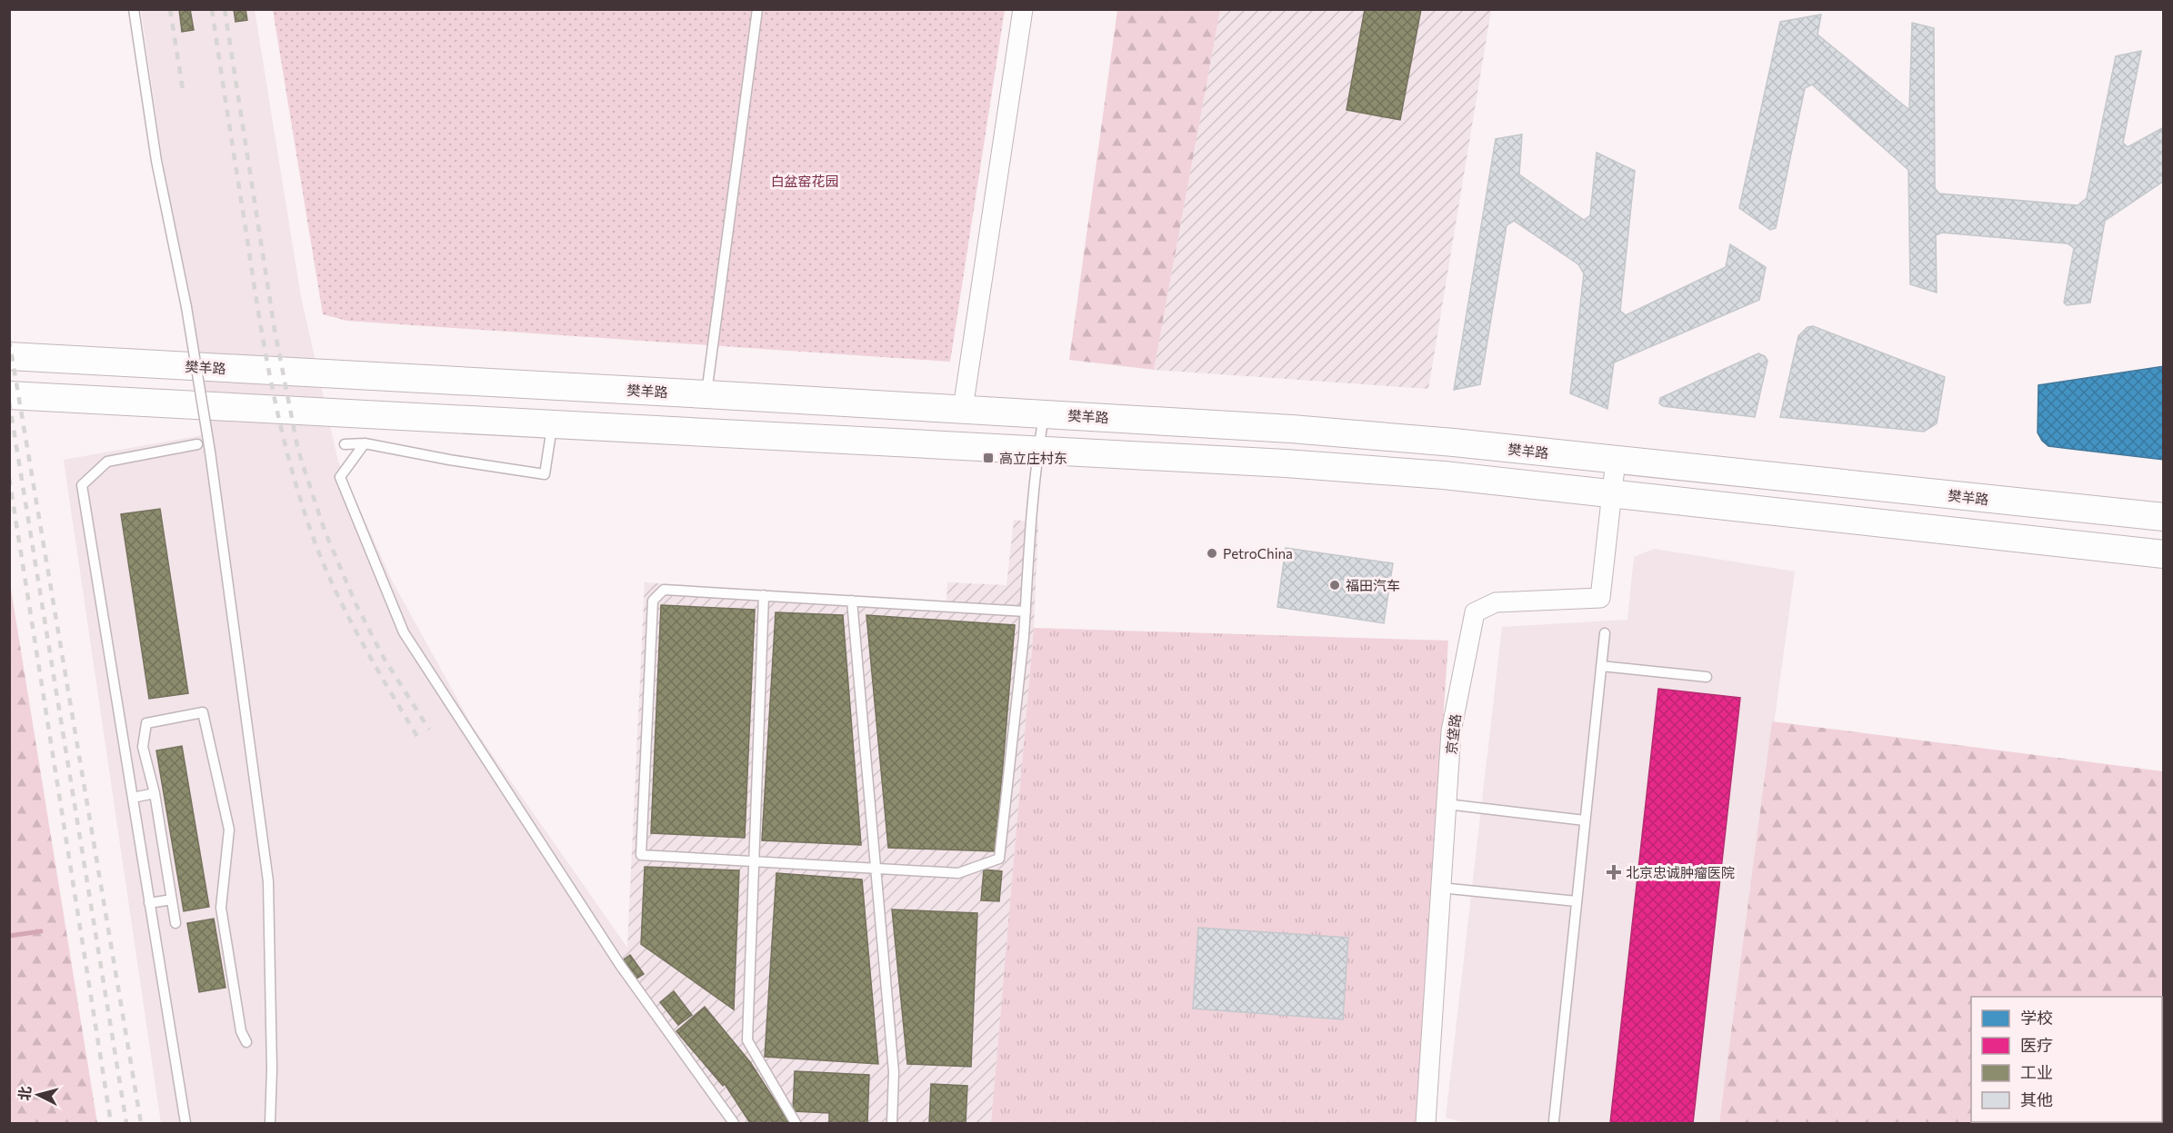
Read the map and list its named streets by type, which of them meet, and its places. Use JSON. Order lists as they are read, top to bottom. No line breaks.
{"streets":{"main road":["樊羊路"],"street":["京垡路"]},"crossings":[["樊羊路","京垡路"]],"parks":["白盆窑花园"],"places":{"transit":["高立庄村东"],"other":["PetroChina","福田汽车"],"health":["北京忠诚肿瘤医院"]},"legend":["学校","医疗","工业","其他"],"north":"left"}
